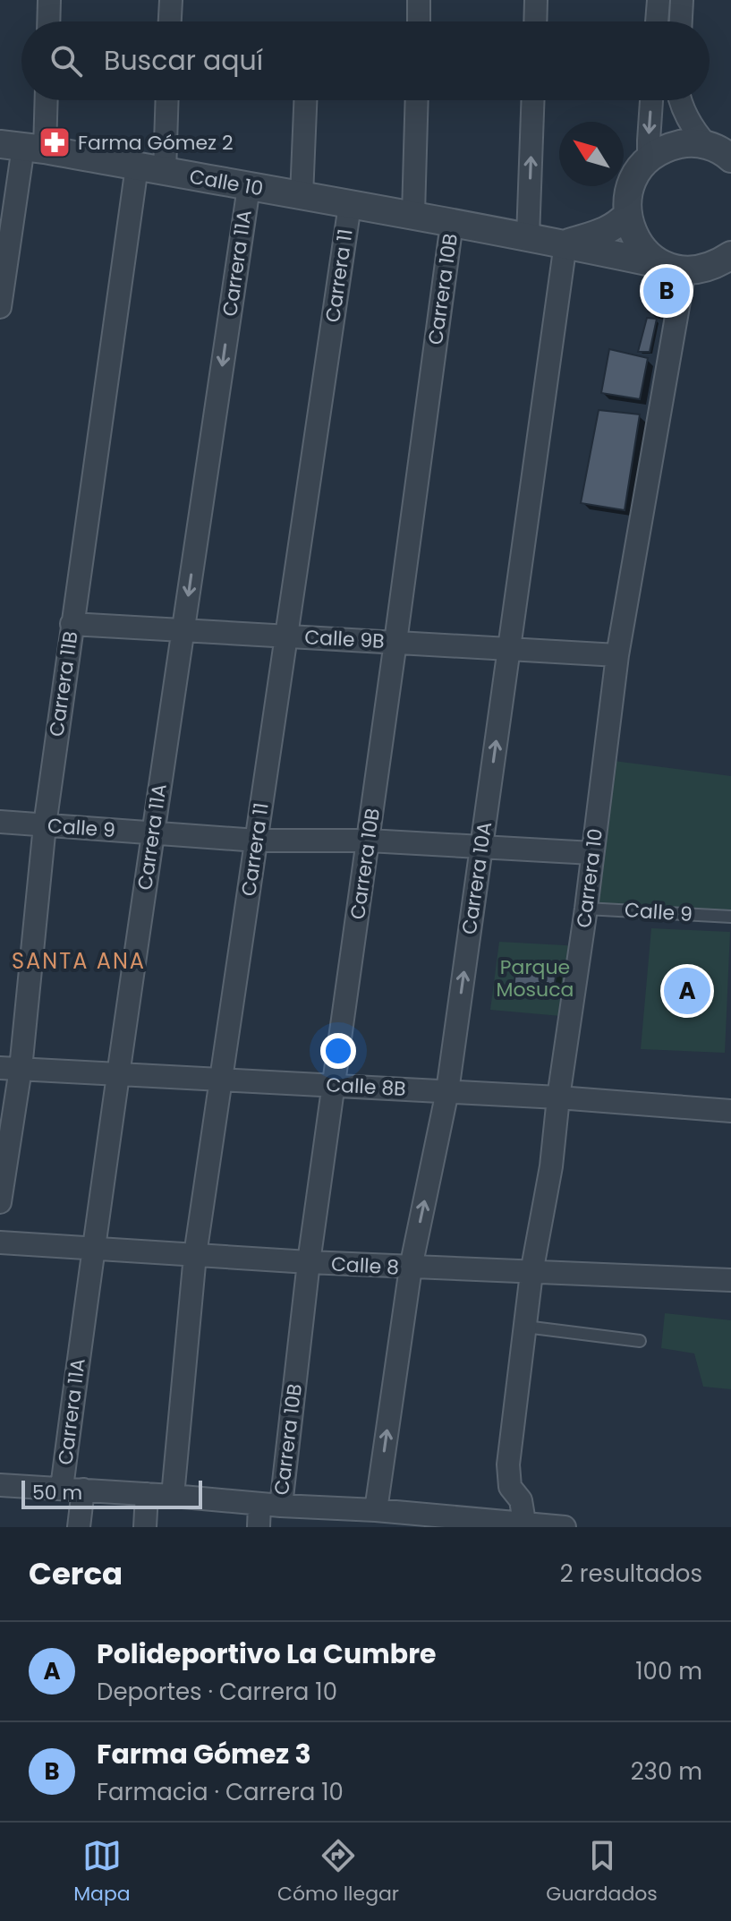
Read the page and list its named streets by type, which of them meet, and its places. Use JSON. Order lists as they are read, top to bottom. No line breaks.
{"streets":{"street":["Calle 10","Carrera 11A","Carrera 11","Carrera 10B","Calle 9B","Carrera 11B","Calle 9","Carrera 10A","Carrera 10","Calle 8B","Calle 8"]},"crossings":[["Calle 10","Carrera 11A"],["Calle 10","Carrera 11"],["Calle 10","Carrera 10B"],["Calle 10","Carrera 11B"],["Calle 10","Carrera 10A"],["Calle 10","Carrera 10"],["Carrera 11A","Calle 9B"],["Carrera 11A","Calle 9"],["Carrera 11A","Calle 8B"],["Carrera 11A","Calle 8"],["Carrera 11","Calle 9B"],["Carrera 11","Calle 9"],["Carrera 11","Calle 8B"],["Carrera 11","Calle 8"],["Carrera 10B","Calle 9B"],["Carrera 10B","Calle 9"],["Carrera 10B","Calle 8B"],["Carrera 10B","Calle 8"],["Calle 9B","Carrera 11B"],["Calle 9B","Carrera 10A"],["Calle 9B","Carrera 10"],["Carrera 11B","Calle 9"],["Carrera 11B","Calle 8B"],["Calle 9","Carrera 10A"],["Calle 9","Carrera 10"],["Carrera 10A","Calle 8B"],["Carrera 10A","Calle 8"],["Carrera 10","Calle 8B"],["Carrera 10","Calle 8"]],"one_way":["Carrera 10A"],"districts":["SANTA ANA"],"parks":["Parque Mosuca"],"places":{"pharmacy":["Farma Gómez 2"]},"scale_bar":"50 m","north":"top left","page":{"search":"Buscar aquí","pins":["B","A"],"scale":"50 m","heading":["Cerca","2 resultados"],"list":[{"mark":"A","name":"Polideportivo La Cumbre","note":"Deportes · Carrera 10","value":"100 m"},{"mark":"B","name":"Farma Gómez 3","note":"Farmacia · Carrera 10","value":"230 m"}],"nav":["Mapa","Cómo llegar","Guardados"]}}
